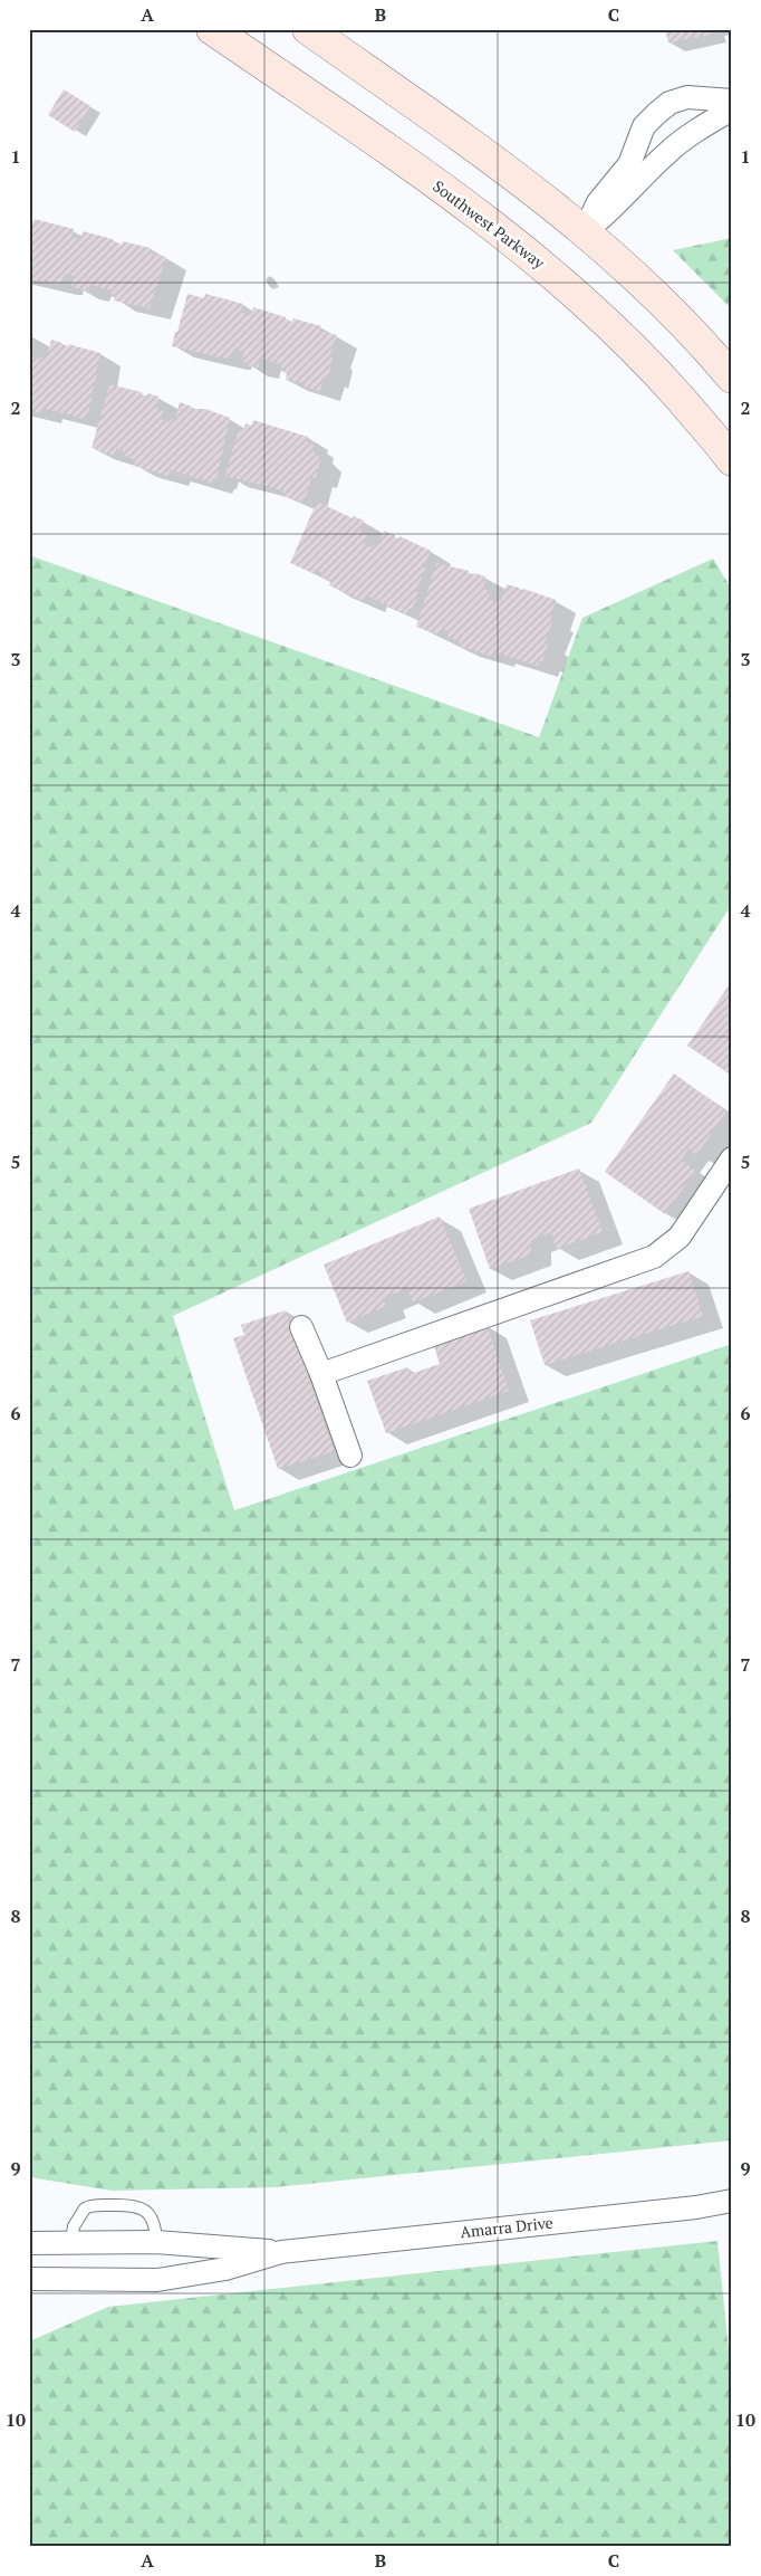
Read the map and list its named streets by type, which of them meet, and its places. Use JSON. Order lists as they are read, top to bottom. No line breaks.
{"streets":{"main road":["Southwest Parkway"],"street":["Amarra Drive"]},"grid":{"columns":["A","B","C"],"rows":["1","2","3","4","5","6","7","8","9","10"]}}
